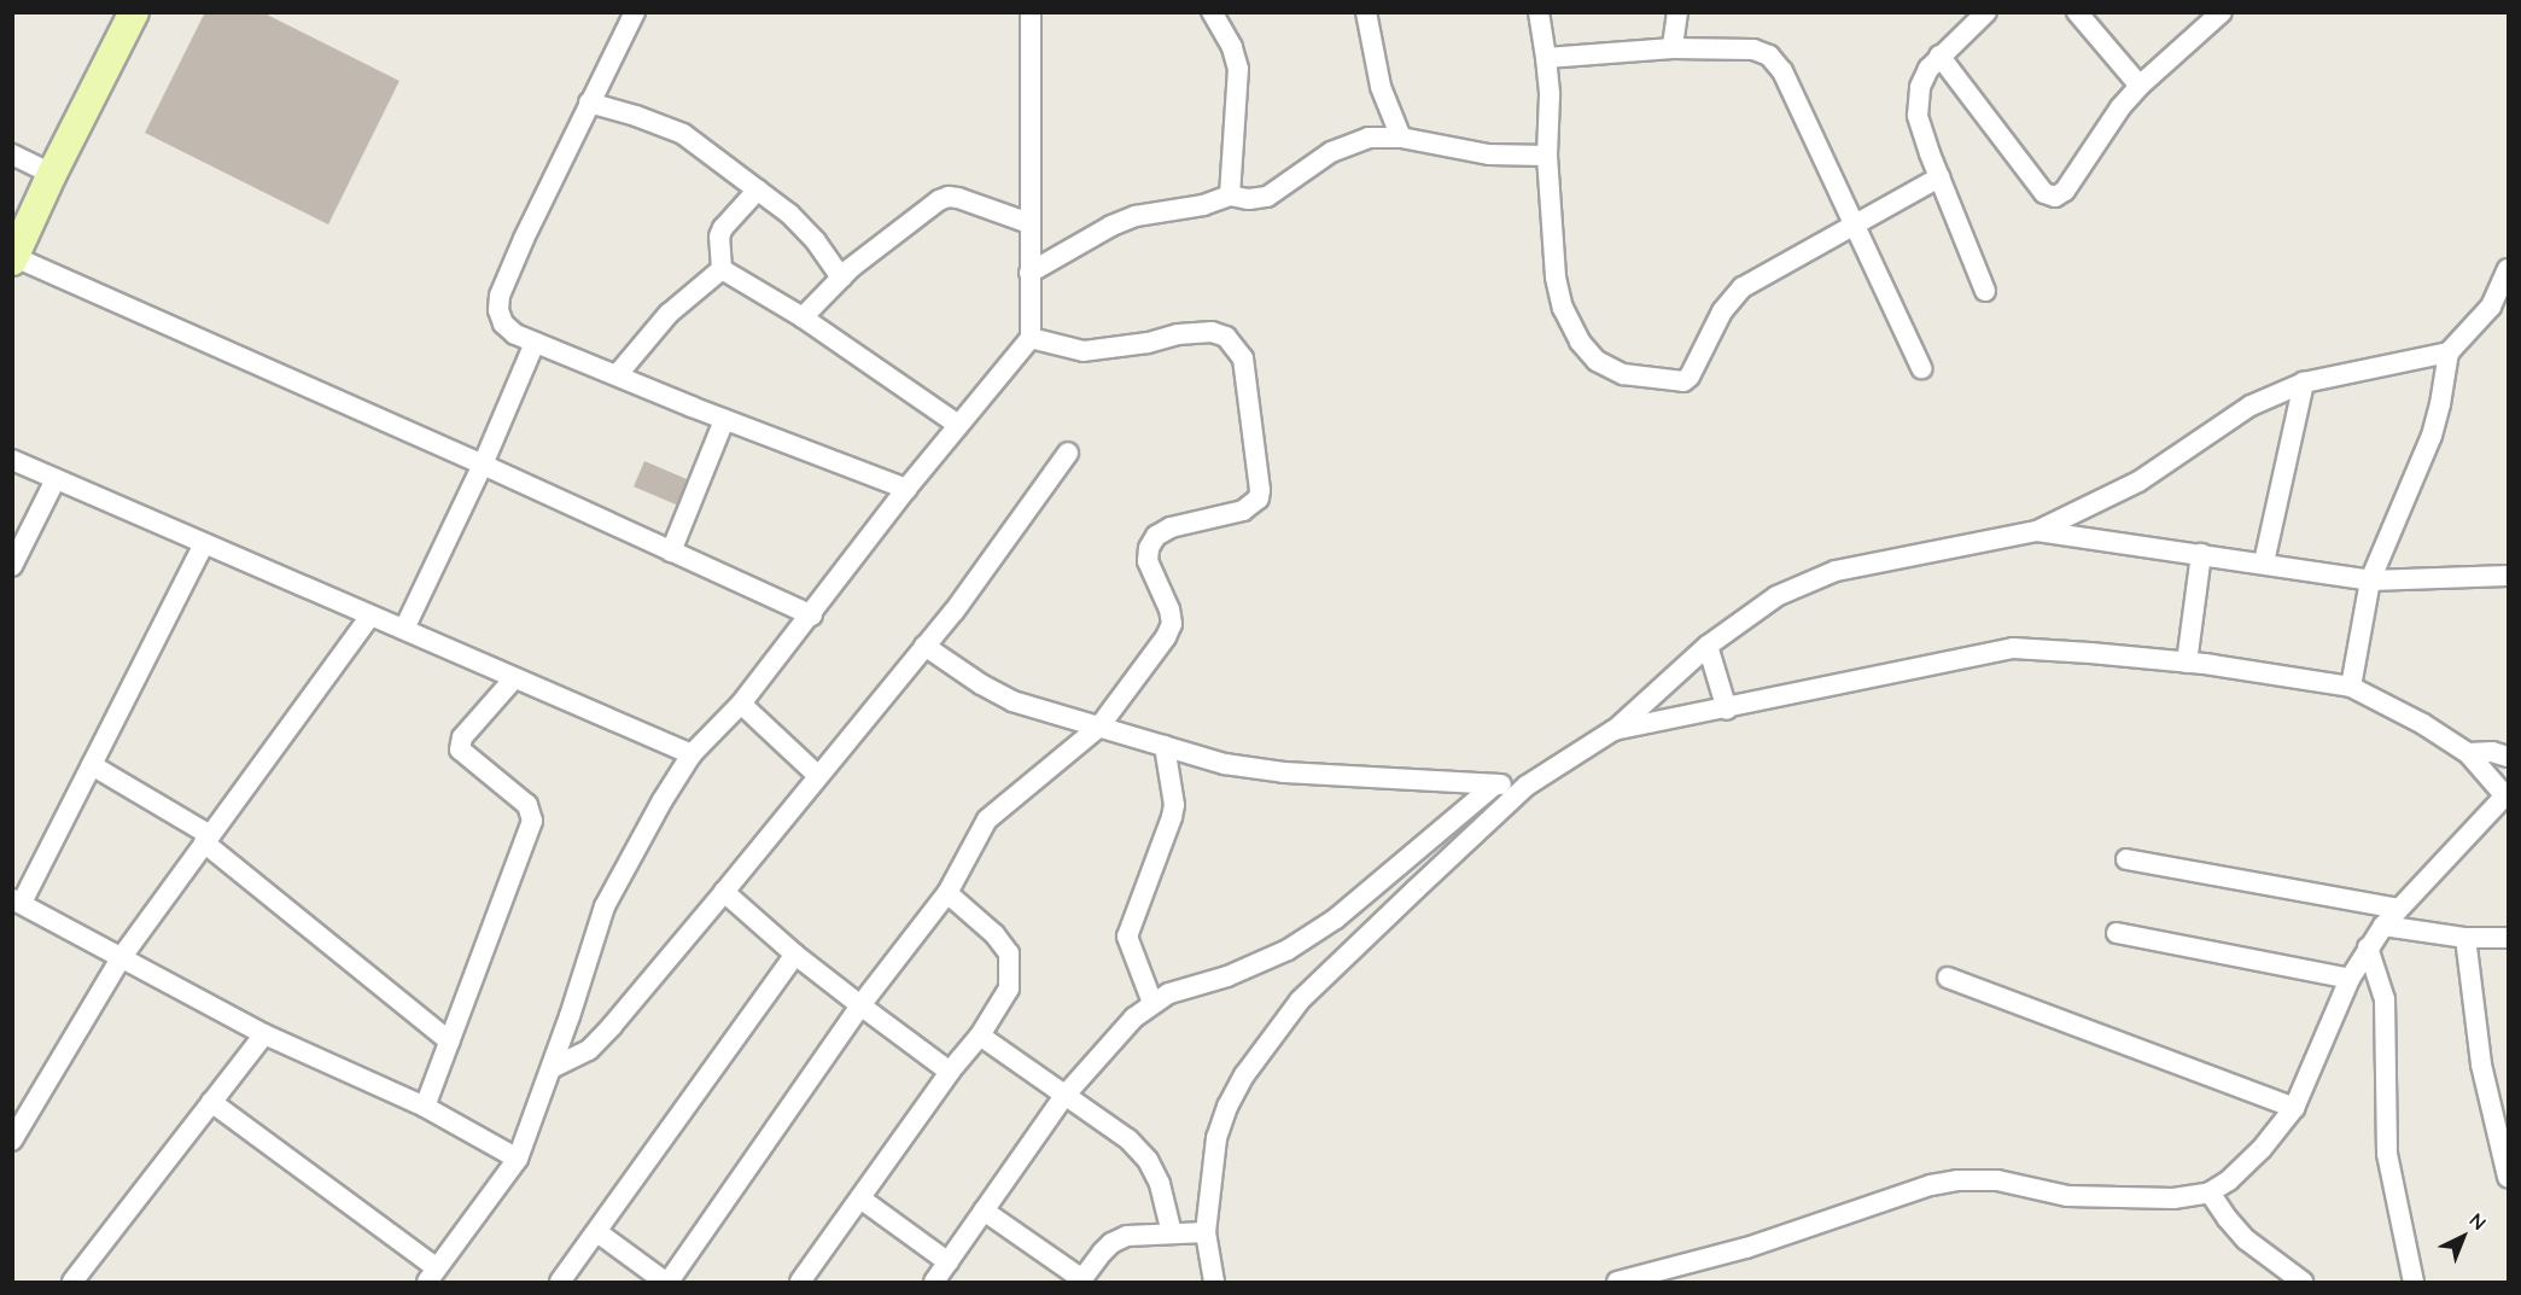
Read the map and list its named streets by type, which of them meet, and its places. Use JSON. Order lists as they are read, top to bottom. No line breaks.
{"north":"top right"}
